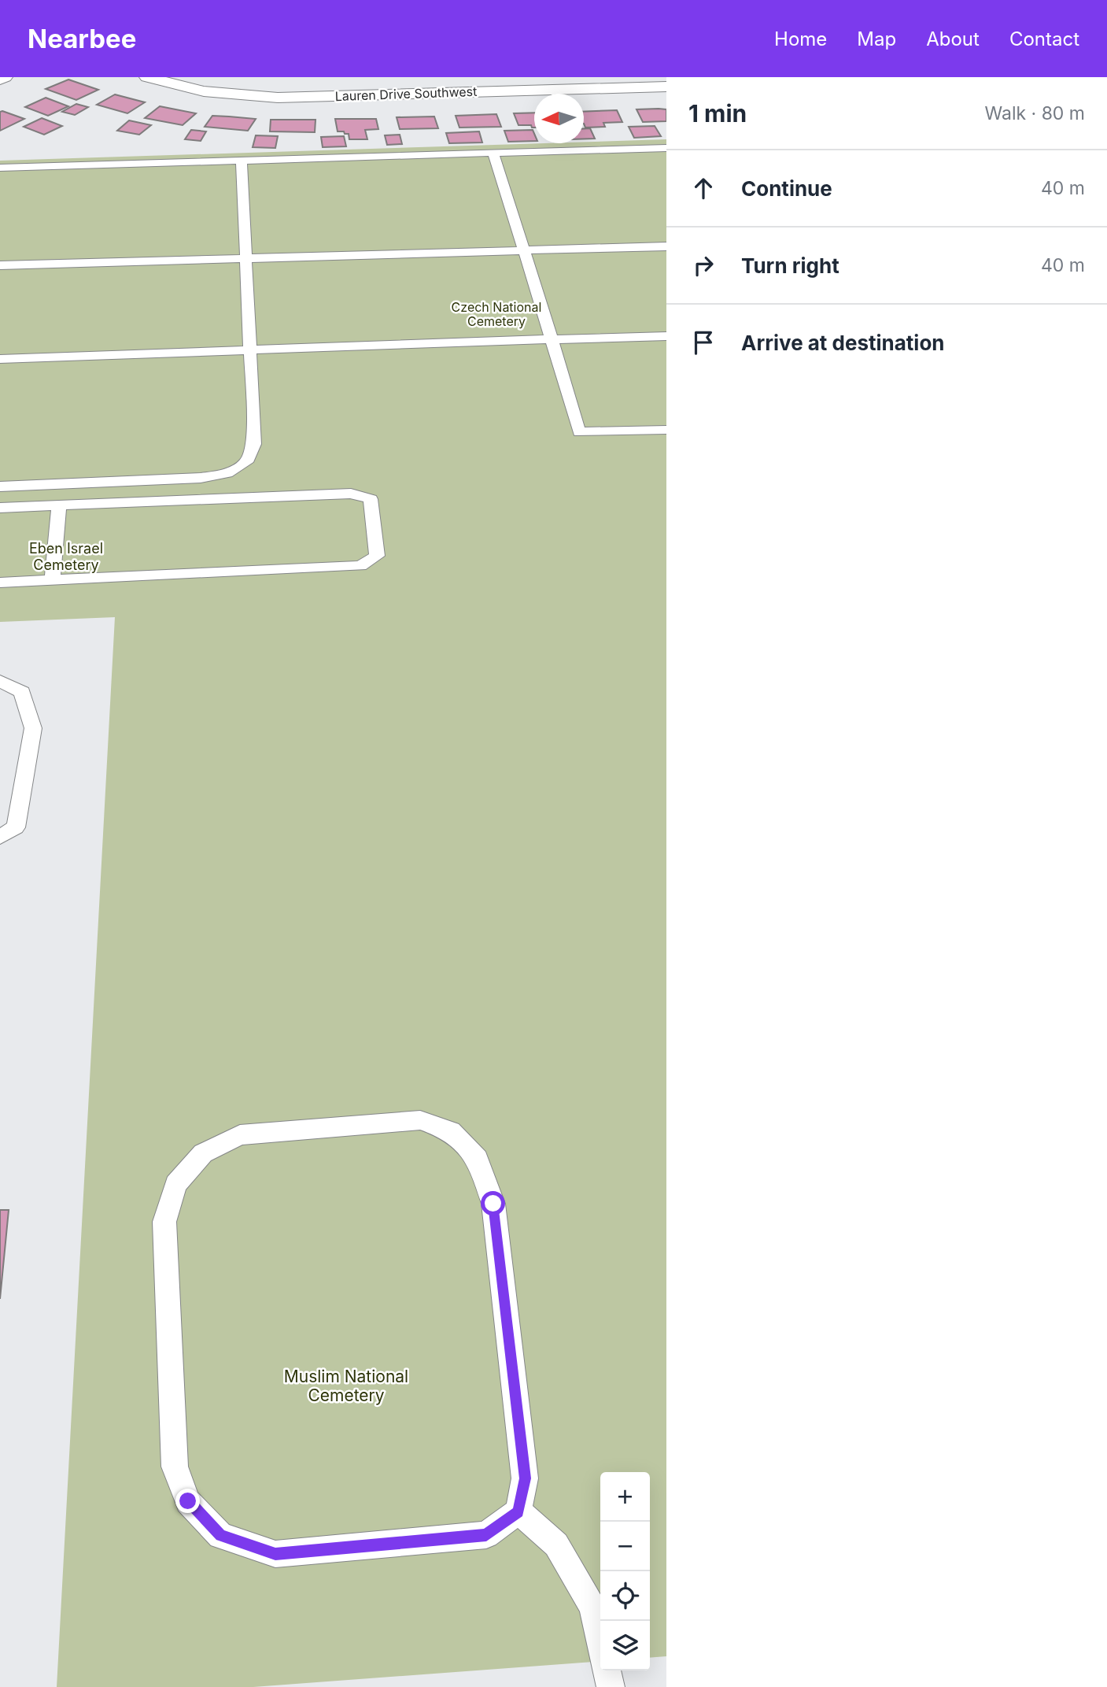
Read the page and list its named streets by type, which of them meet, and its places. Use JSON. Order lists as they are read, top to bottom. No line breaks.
{"streets":{"street":["Lauren Drive Southwest"]},"parks":["Czech National Cemetery","Eben Israel Cemetery","Muslim National Cemetery"],"north":"left","page":{"header":"Nearbee","nav":["Home","Map","About","Contact"],"heading":["1 min","Walk · 80 m"],"list":[["Continue","40 m"],["Turn right","40 m"],"Arrive at destination"],"map_buttons":["+","−"]}}
